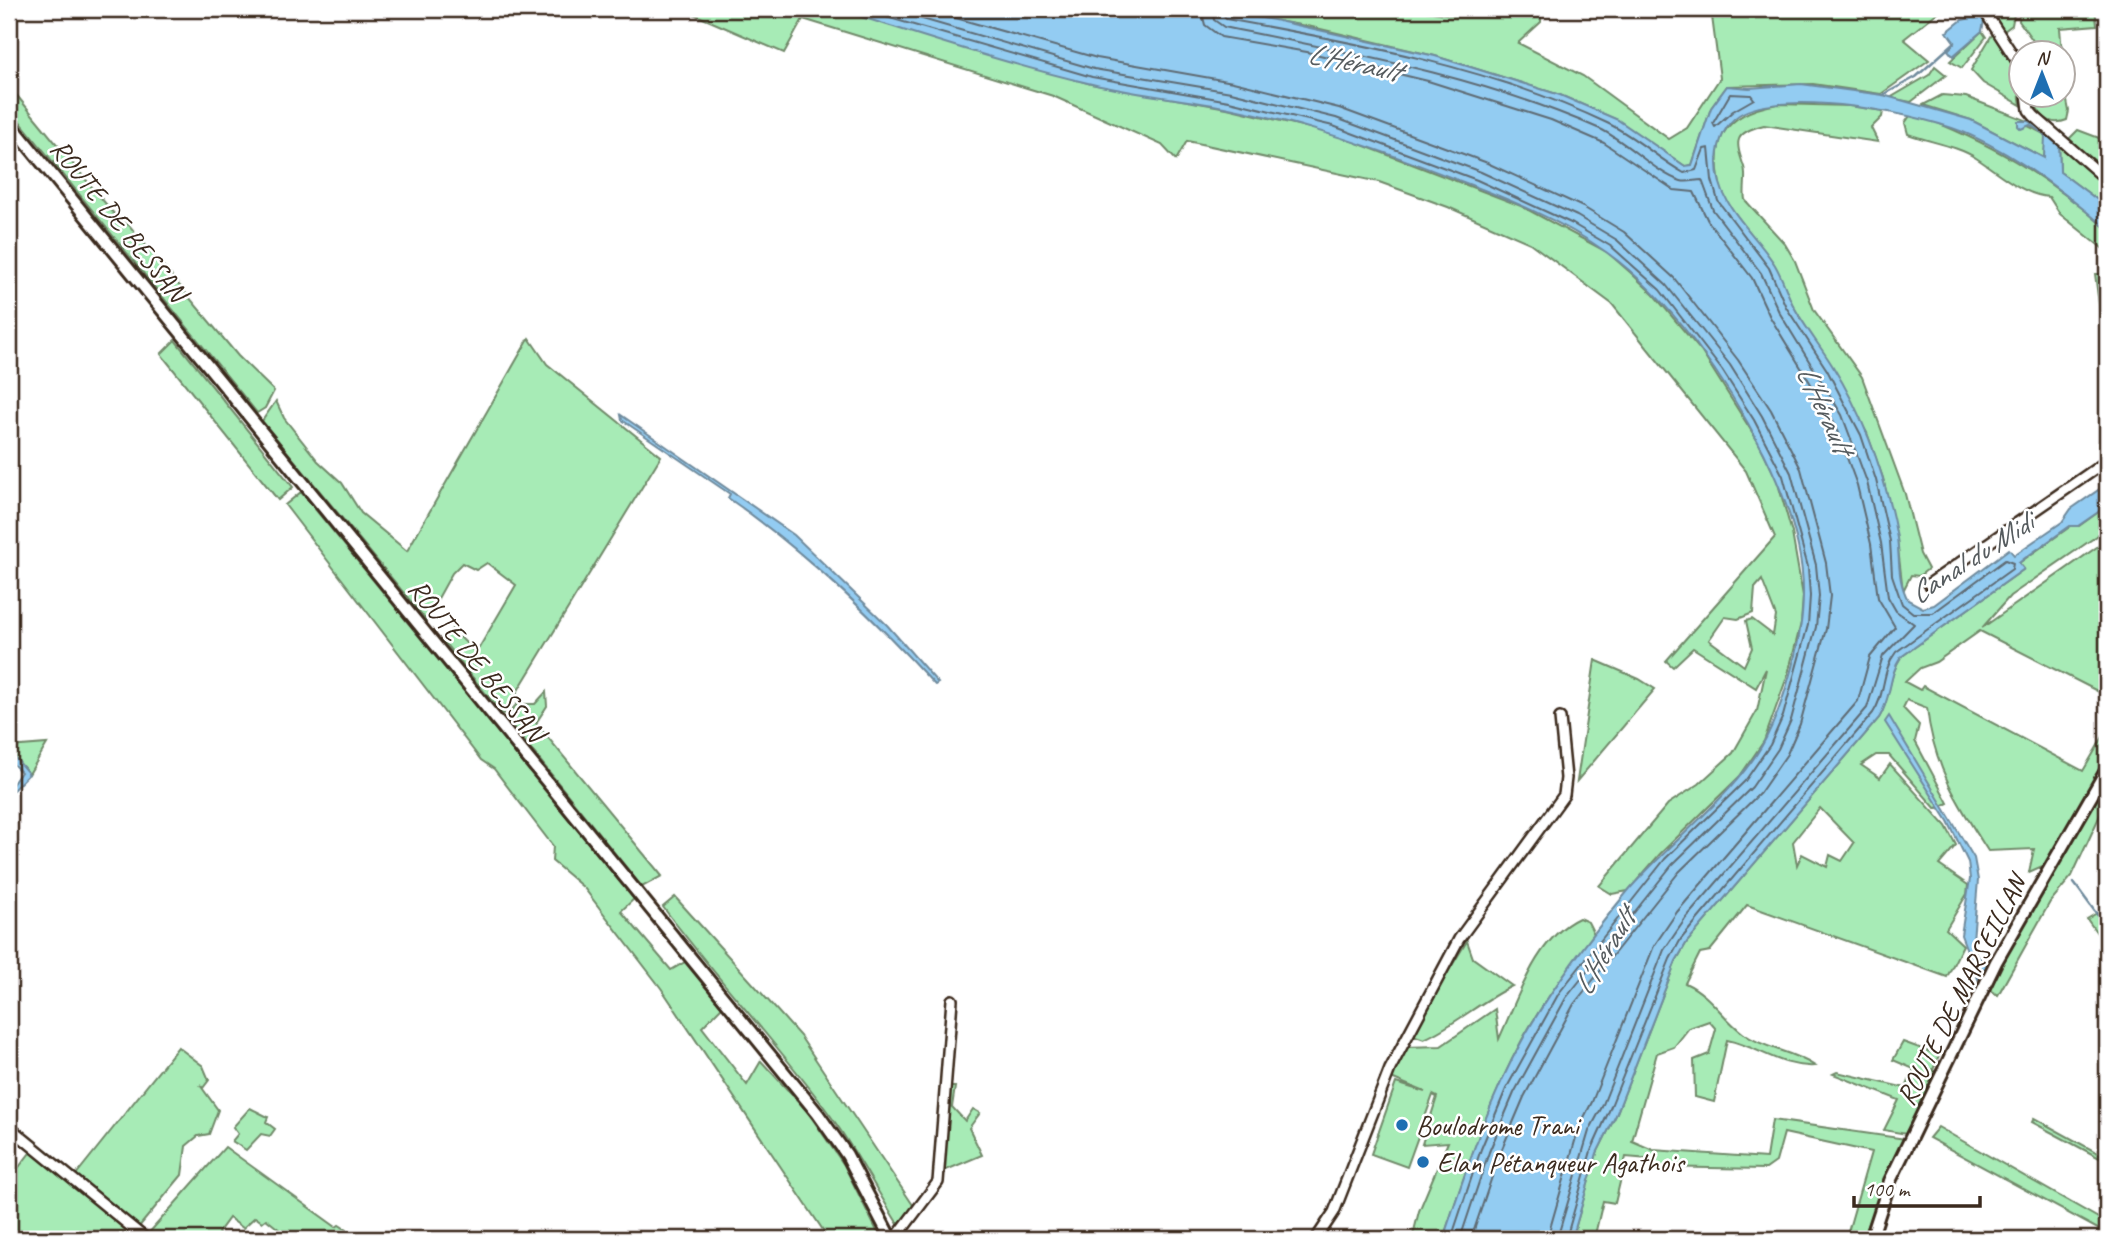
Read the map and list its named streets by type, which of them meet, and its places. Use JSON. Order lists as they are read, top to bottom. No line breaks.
{"streets":{"main road":["ROUTE DE BESSAN","ROUTE DE MARSEILLAN"]},"water":["L'Hérault","Canal du Midi"],"places":["Boulodrome Trani","Elan Pétanqueur Agathois"],"scale_bar":"100 m","north":"top"}
